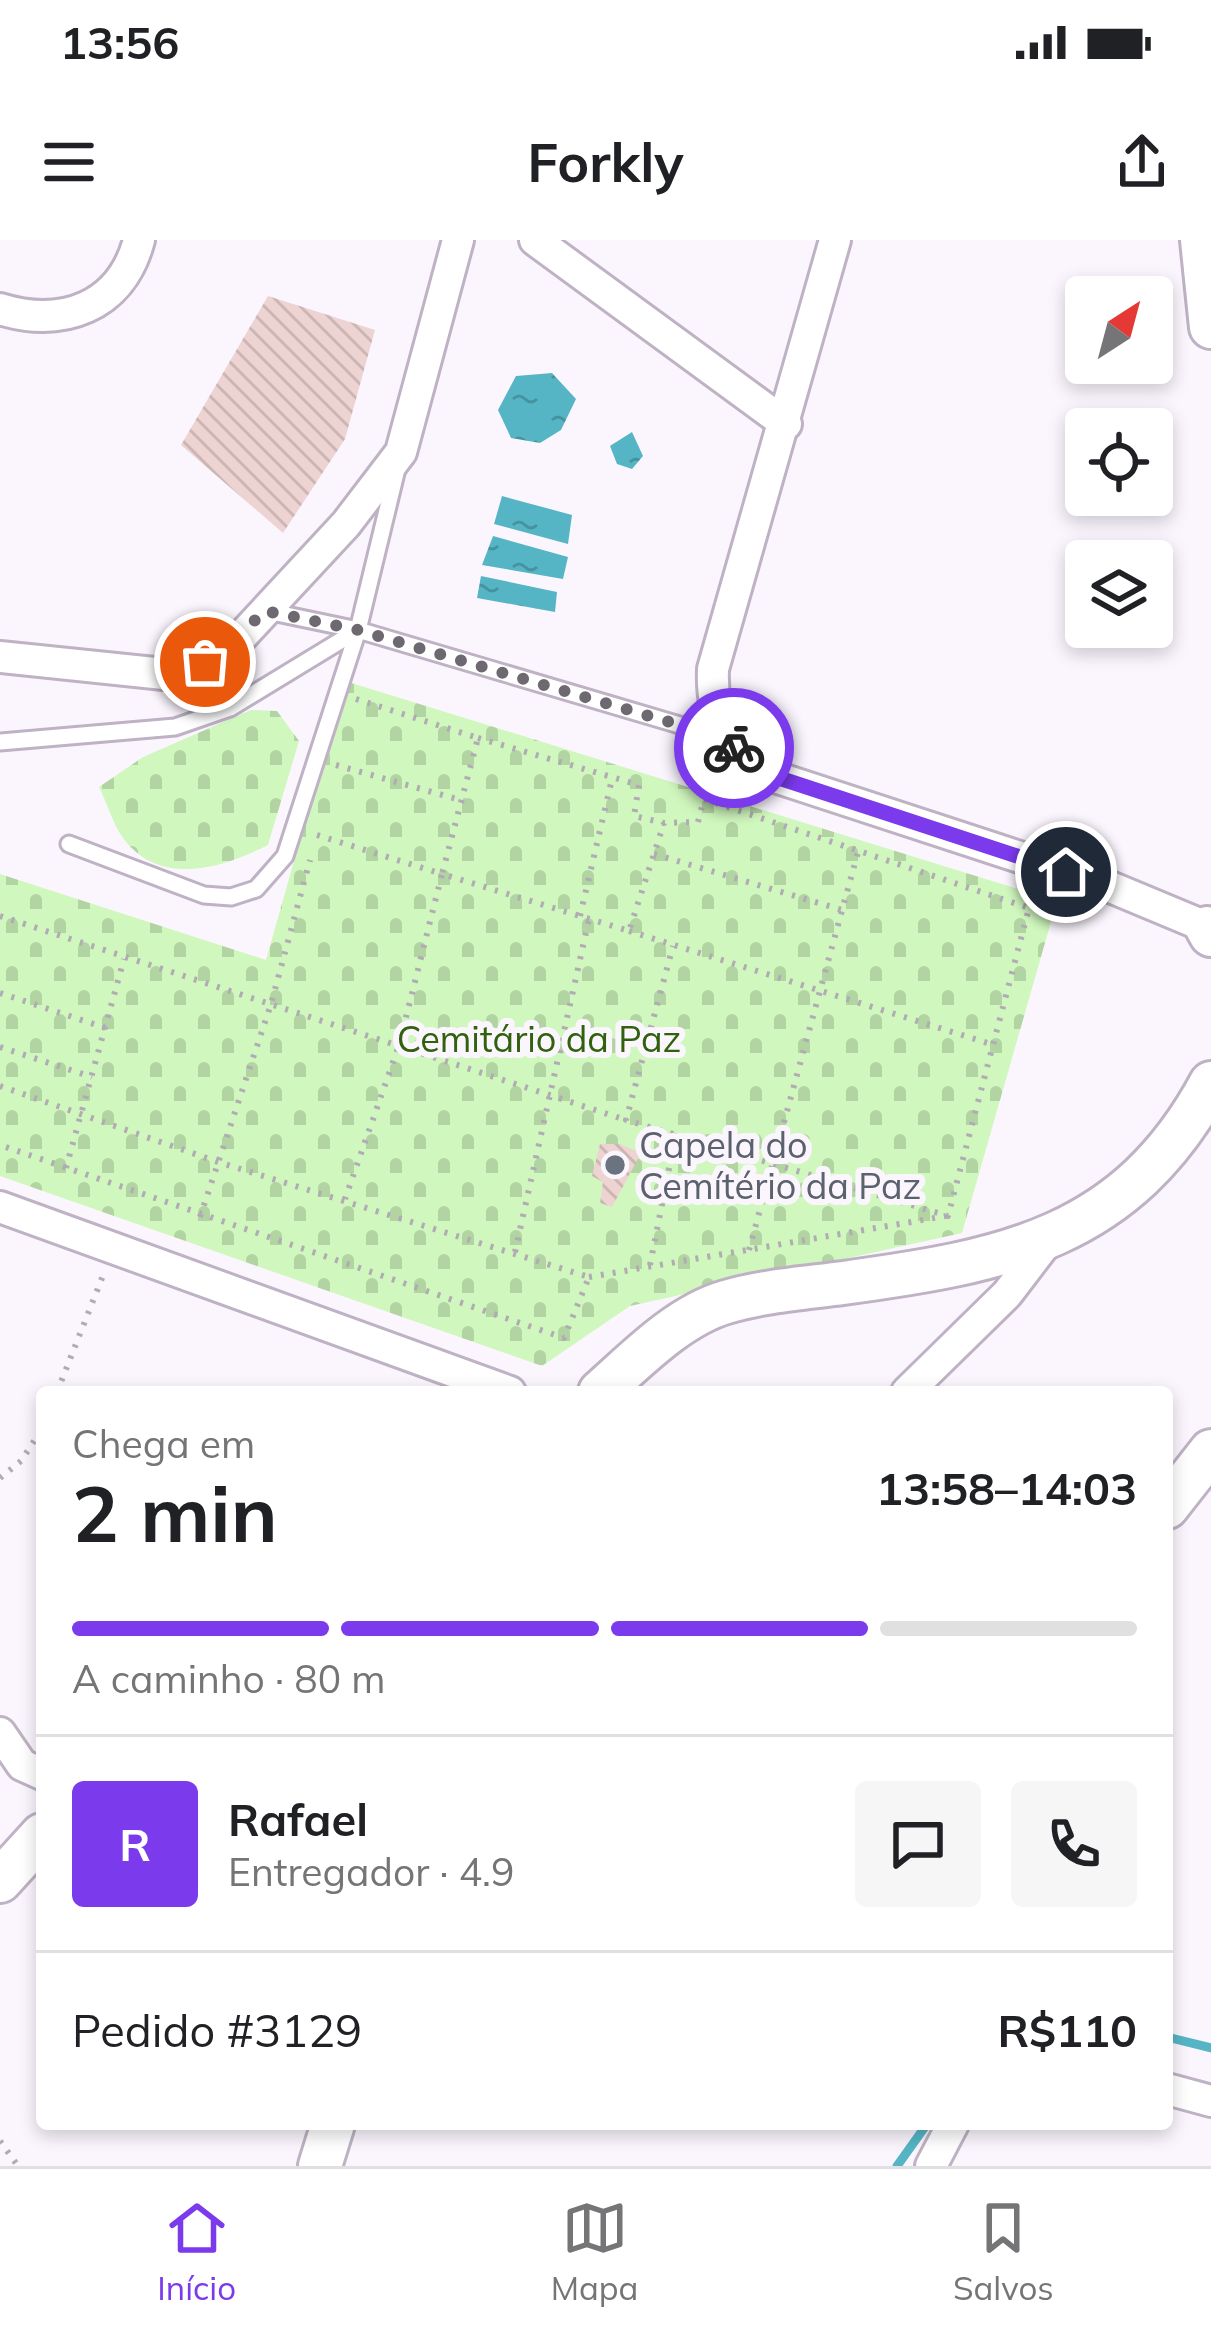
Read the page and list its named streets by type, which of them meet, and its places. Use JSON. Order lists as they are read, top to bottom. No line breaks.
{"parks":["Cemitário da Paz"],"places":["Capela do Cemítério da Paz"],"north":"top right","page":{"status":"13:56","header":"Forkly","heading":["2 min","Chega em","13:58–14:03"],"panel":["Rafael","Entregador · 4.9","Pedido #3129","R$110"],"bar":"A caminho · 80 m","round":"R","tabs":["Início","Mapa","Salvos"]}}
